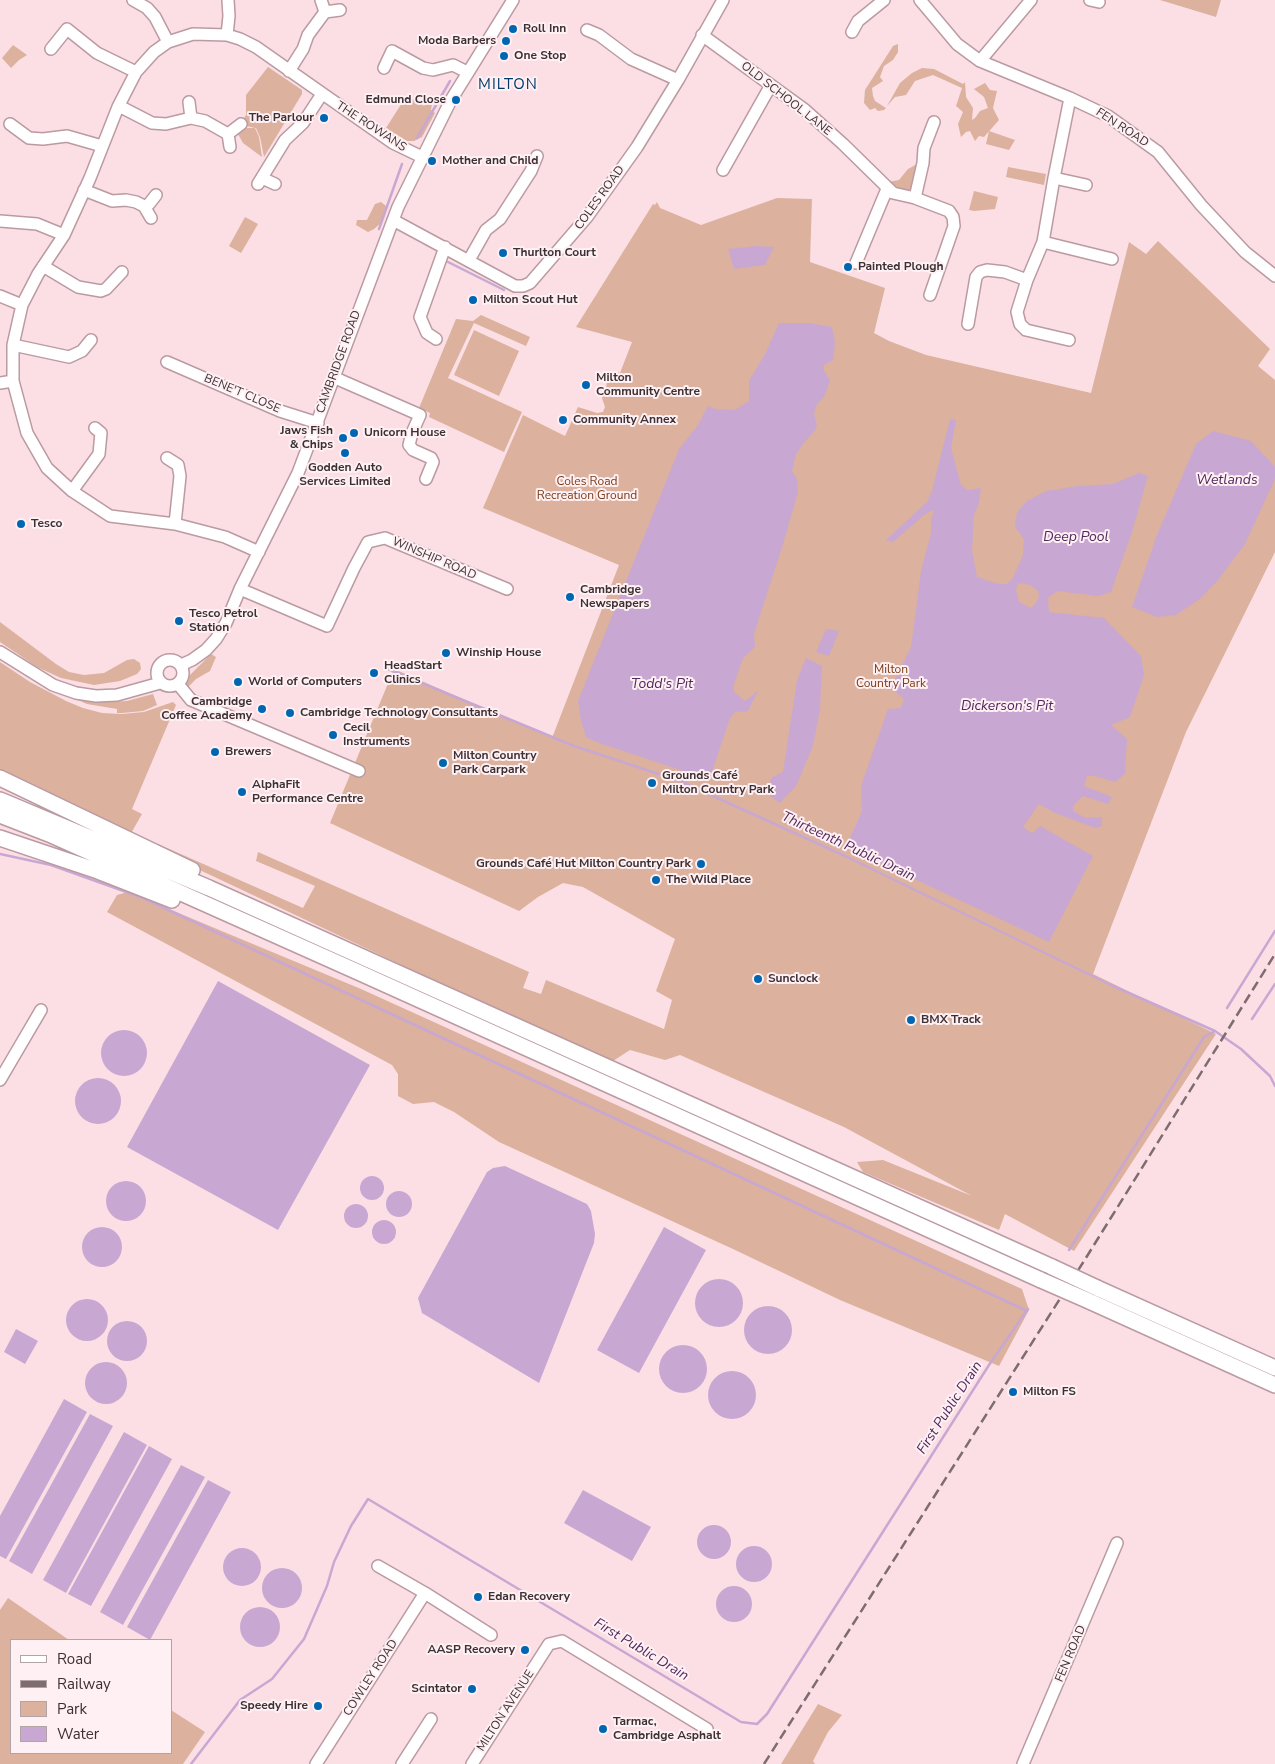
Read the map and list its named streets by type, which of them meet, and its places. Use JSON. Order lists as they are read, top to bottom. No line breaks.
{"streets":{"street":["OLD SCHOOL LANE","THE ROWANS","FEN ROAD","COLES ROAD","CAMBRIDGE ROAD","BENE'T CLOSE","WINSHIP ROAD","COWLEY ROAD","MILTON AVENUE"]},"crossings":[["OLD SCHOOL LANE","COLES ROAD"],["THE ROWANS","CAMBRIDGE ROAD"],["COLES ROAD","CAMBRIDGE ROAD"],["CAMBRIDGE ROAD","BENE'T CLOSE"],["CAMBRIDGE ROAD","WINSHIP ROAD"]],"districts":["MILTON"],"water":["Wetlands","Deep Pool","Todd's Pit","Dickerson's Pit","Thirteenth Public Drain","First Public Drain"],"parks":["Coles Road Recreation Ground","Milton Country Park"],"places":["Roll Inn","Moda Barbers","One Stop","Edmund Close","The Parlour","Mother and Child","Thurlton Court","Painted Plough","Milton Scout Hut","Milton Community Centre","Community Annex","Unicorn House","Jaws Fish & Chips","Godden Auto Services Limited","Tesco","Cambridge Newspapers","Tesco Petrol Station","Winship House","HeadStart Clinics","World of Computers","Cambridge Coffee Academy","Cambridge Technology Consultants","Cecil Instruments","Brewers","Milton Country Park Carpark","Grounds Café Milton Country Park","AlphaFit Performance Centre","Grounds Café Hut Milton Country Park","The Wild Place","Sunclock","BMX Track","Milton FS","Edan Recovery","AASP Recovery","Scintator","Speedy Hire","Tarmac, Cambridge Asphalt"],"legend":["Road","Railway","Park","Water"]}
